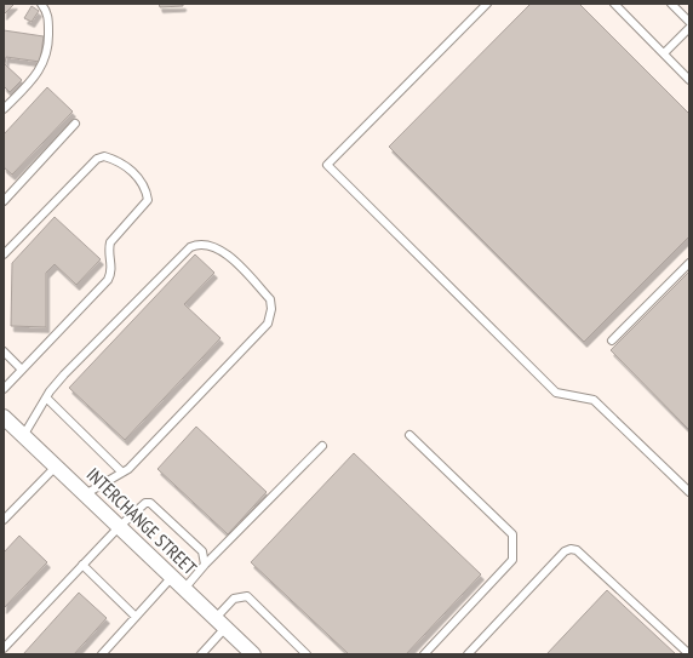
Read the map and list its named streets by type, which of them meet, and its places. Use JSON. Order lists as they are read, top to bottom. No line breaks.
{"streets":{"street":["INTERCHANGE STREET"]}}
